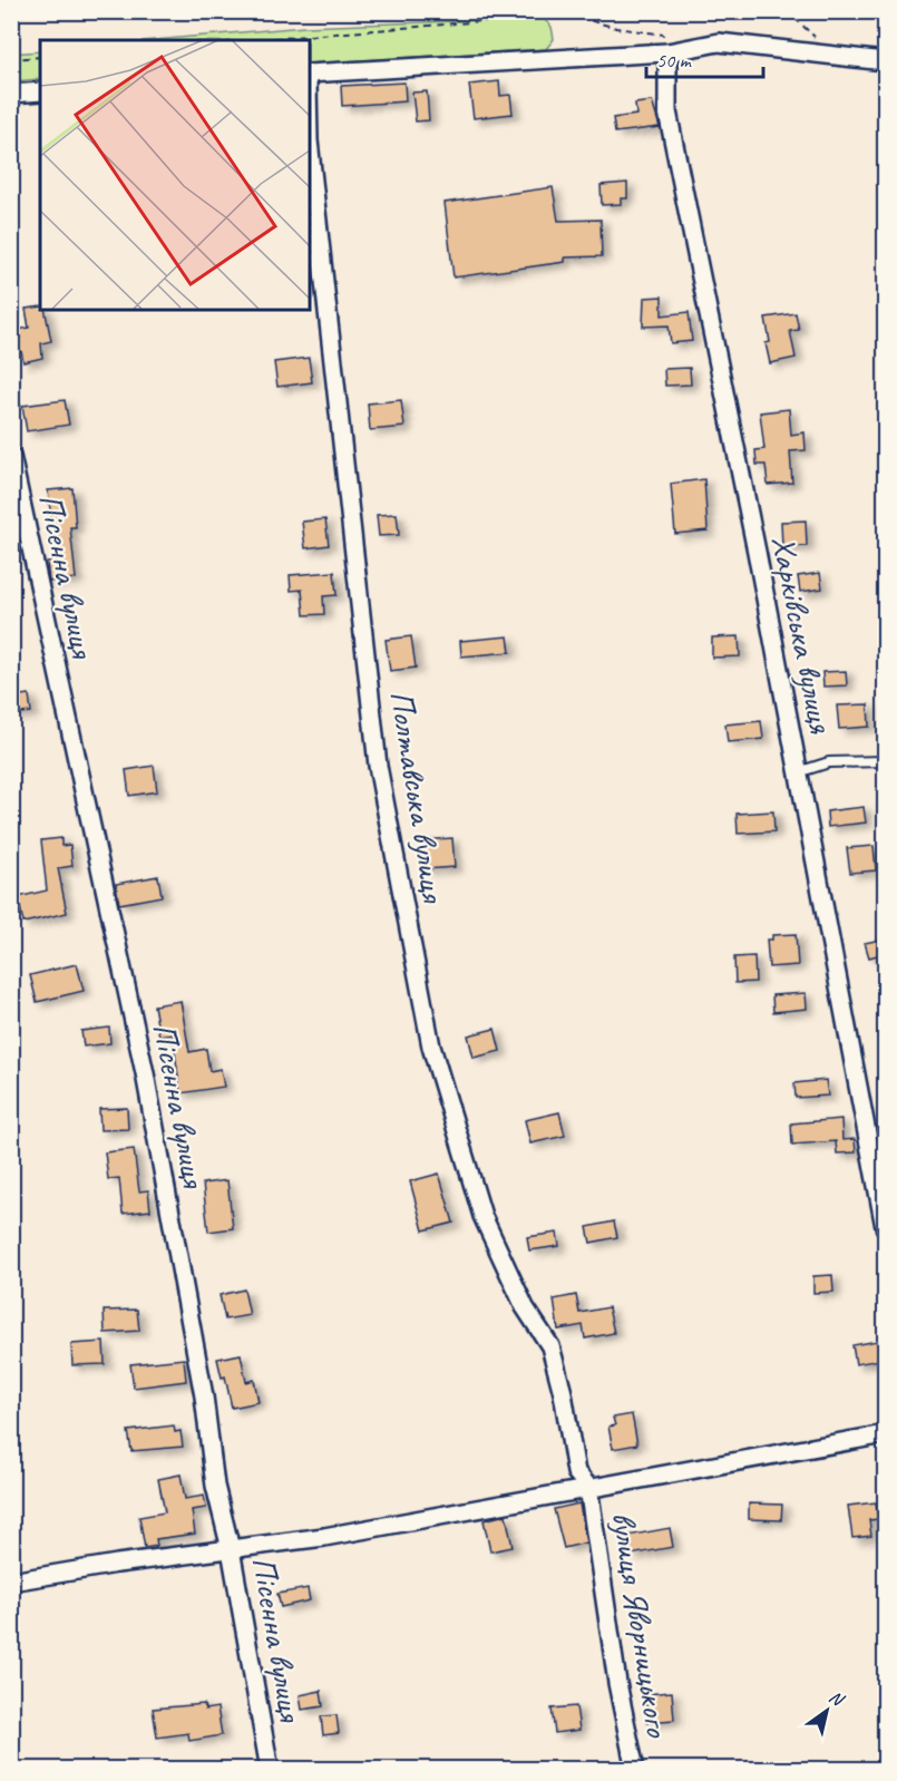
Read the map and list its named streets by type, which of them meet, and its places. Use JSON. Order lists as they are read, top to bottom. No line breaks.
{"streets":{"street":["Пісенна вулиця","Харківська вулиця","Полтавська вулиця","вулиця Яворницького"]},"crossings":[["Полтавська вулиця","вулиця Яворницького"]],"scale_bar":"50 m","north":"top right"}
